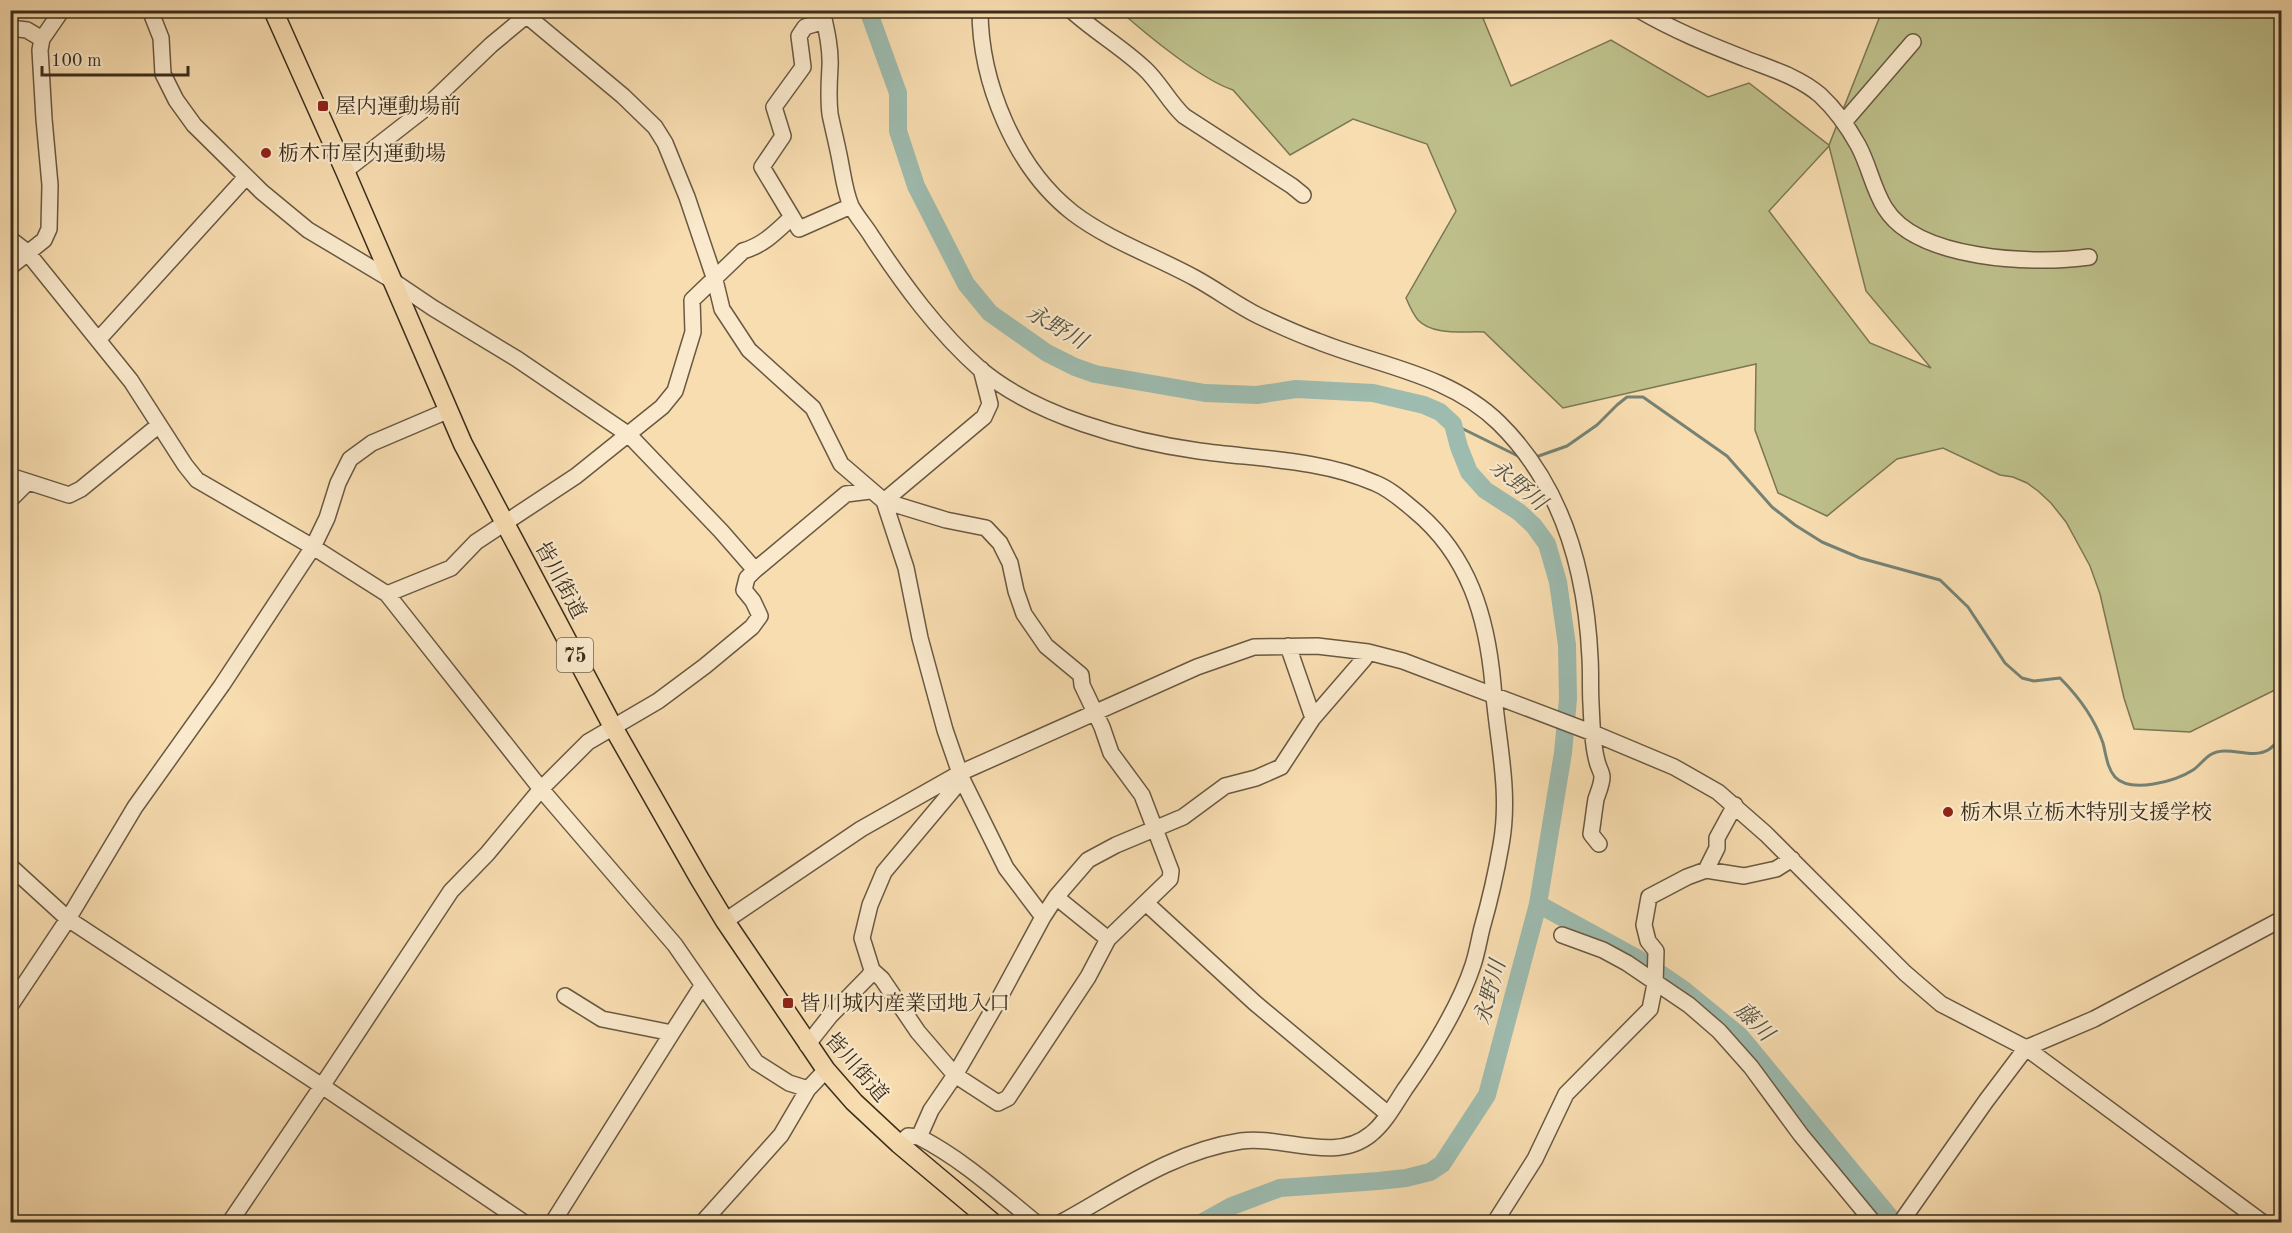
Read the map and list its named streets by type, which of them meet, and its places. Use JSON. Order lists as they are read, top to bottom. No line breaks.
{"streets":{"main road":["皆川街道","75"]},"water":["永野川","藤川"],"places":{"transit":["屋内運動場前","皆川城内産業団地入口"],"other":["栃木市屋内運動場","栃木県立栃木特別支援学校"]},"scale_bar":"100 m"}
